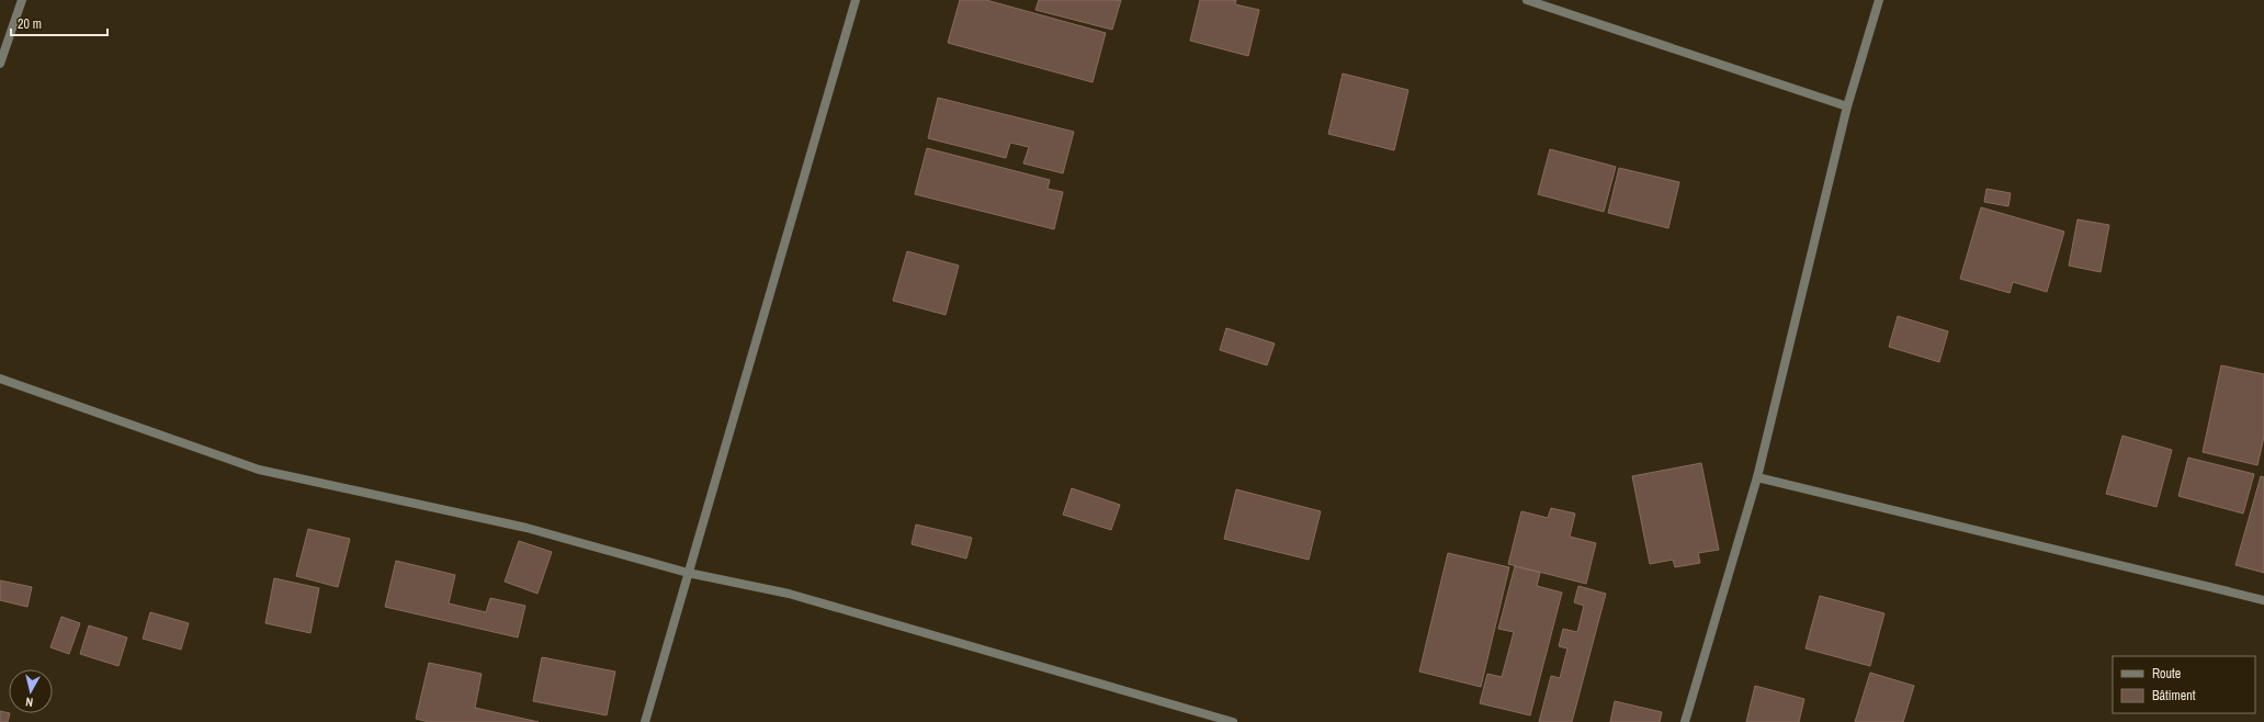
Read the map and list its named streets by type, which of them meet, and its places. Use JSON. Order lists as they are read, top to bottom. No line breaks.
{"legend":["Route","Bâtiment"],"scale_bar":"20 m","north":"bottom"}
